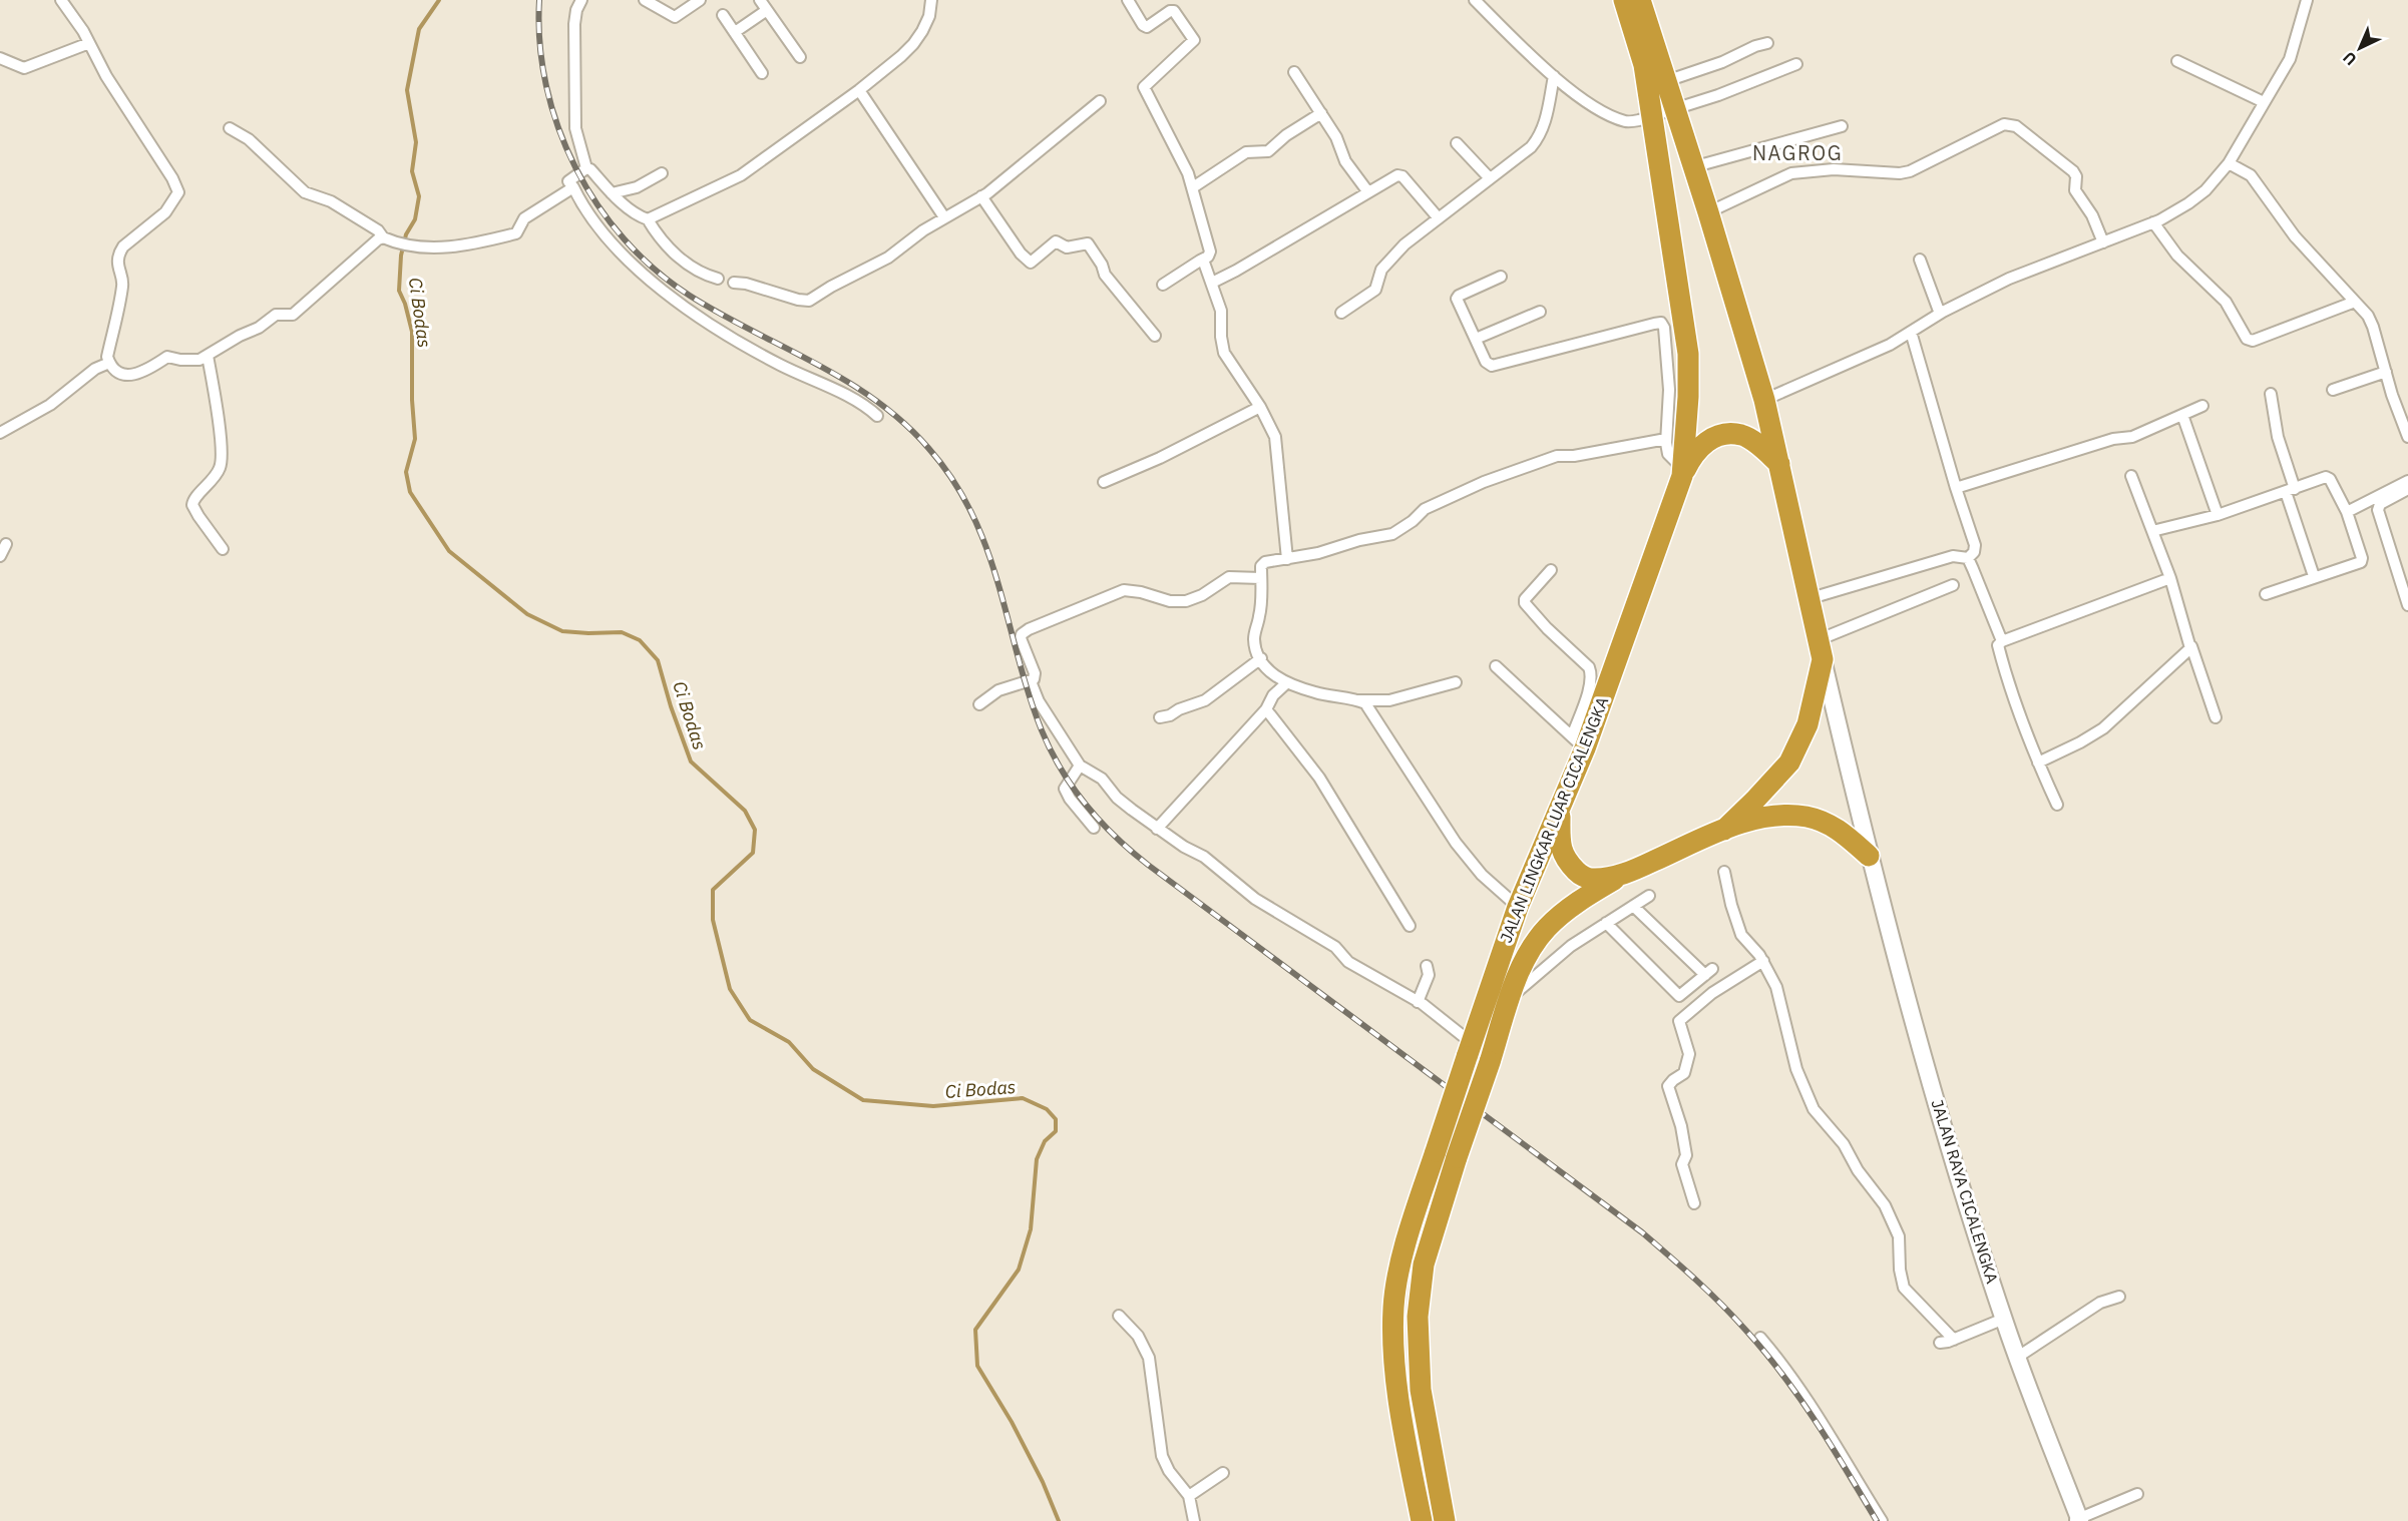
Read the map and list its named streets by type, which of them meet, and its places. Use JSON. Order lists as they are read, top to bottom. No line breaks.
{"streets":{"highway":["JALAN LINGKAR LUAR CICALENGKA"],"main road":["JALAN RAYA CICALENGKA"]},"districts":["NAGROG"],"water":["Ci Bodas"],"north":"bottom left"}
